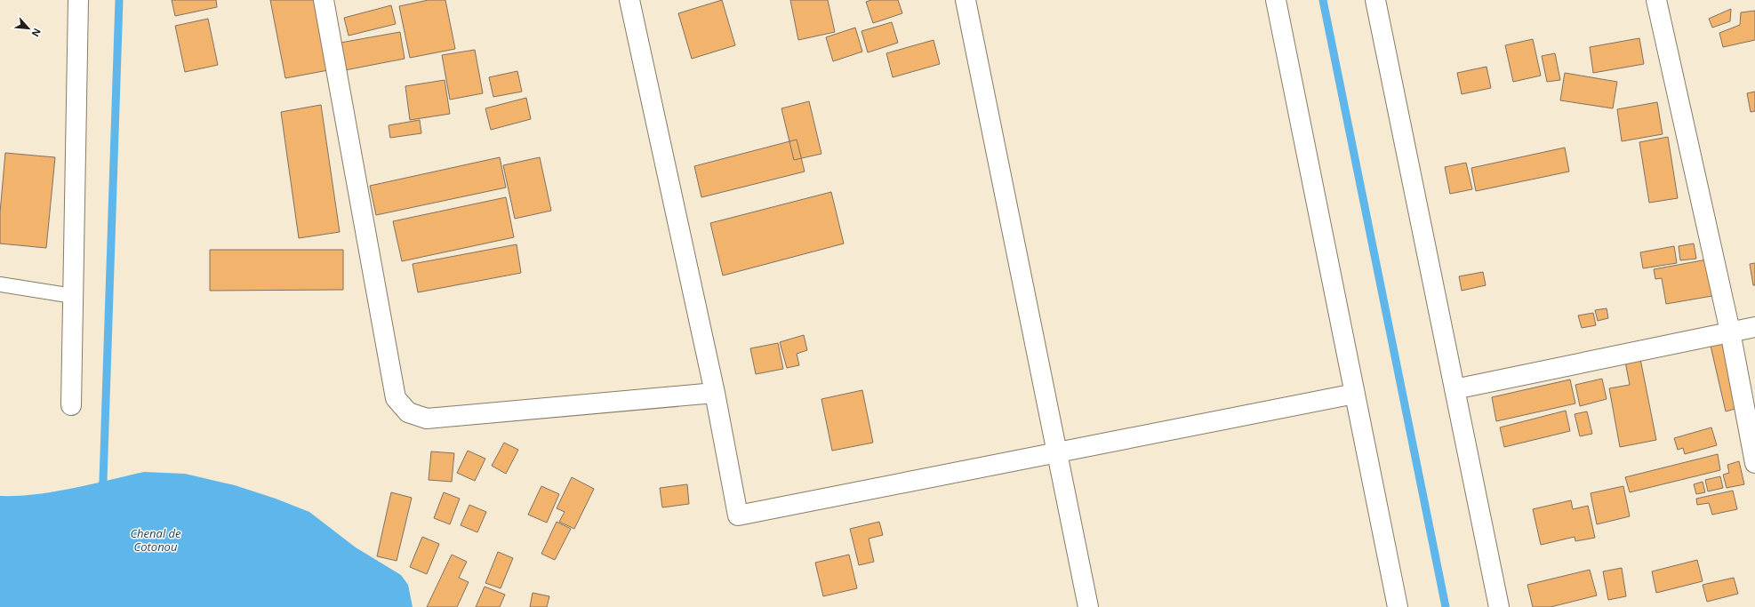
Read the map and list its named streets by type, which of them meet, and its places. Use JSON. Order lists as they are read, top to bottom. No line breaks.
{"water":["Chenal de Cotonou"],"north":"bottom right"}
